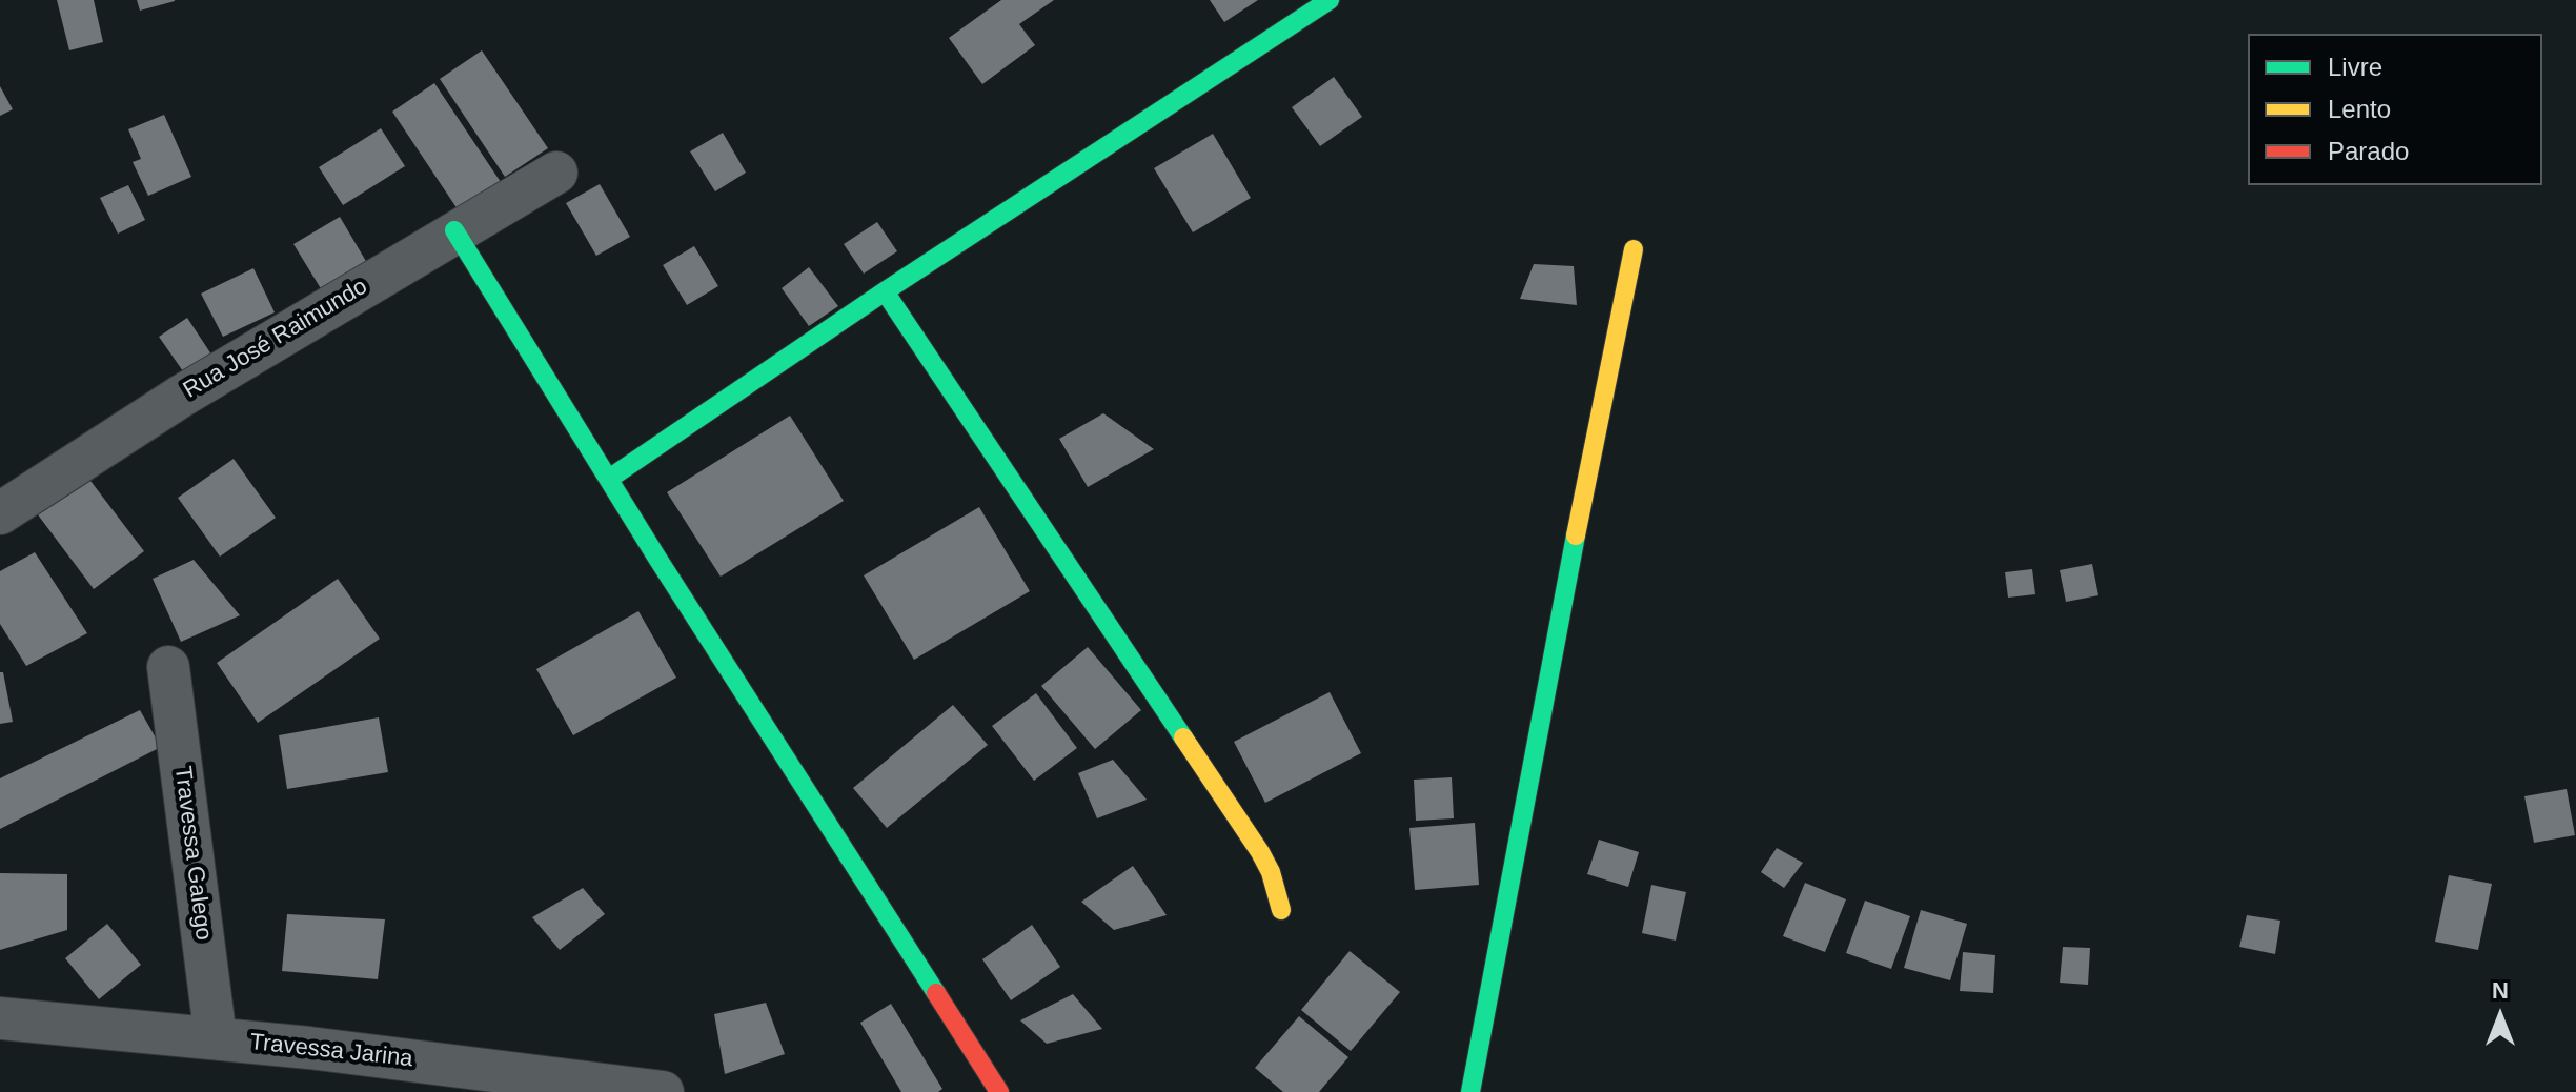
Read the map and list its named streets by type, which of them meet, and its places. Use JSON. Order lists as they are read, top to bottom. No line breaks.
{"streets":{"street":["Rua José Raimundo","Travessa Galego","Travessa Jarina"]},"crossings":[["Travessa Galego","Travessa Jarina"]],"legend":["Livre","Lento","Parado"],"north":"top"}
